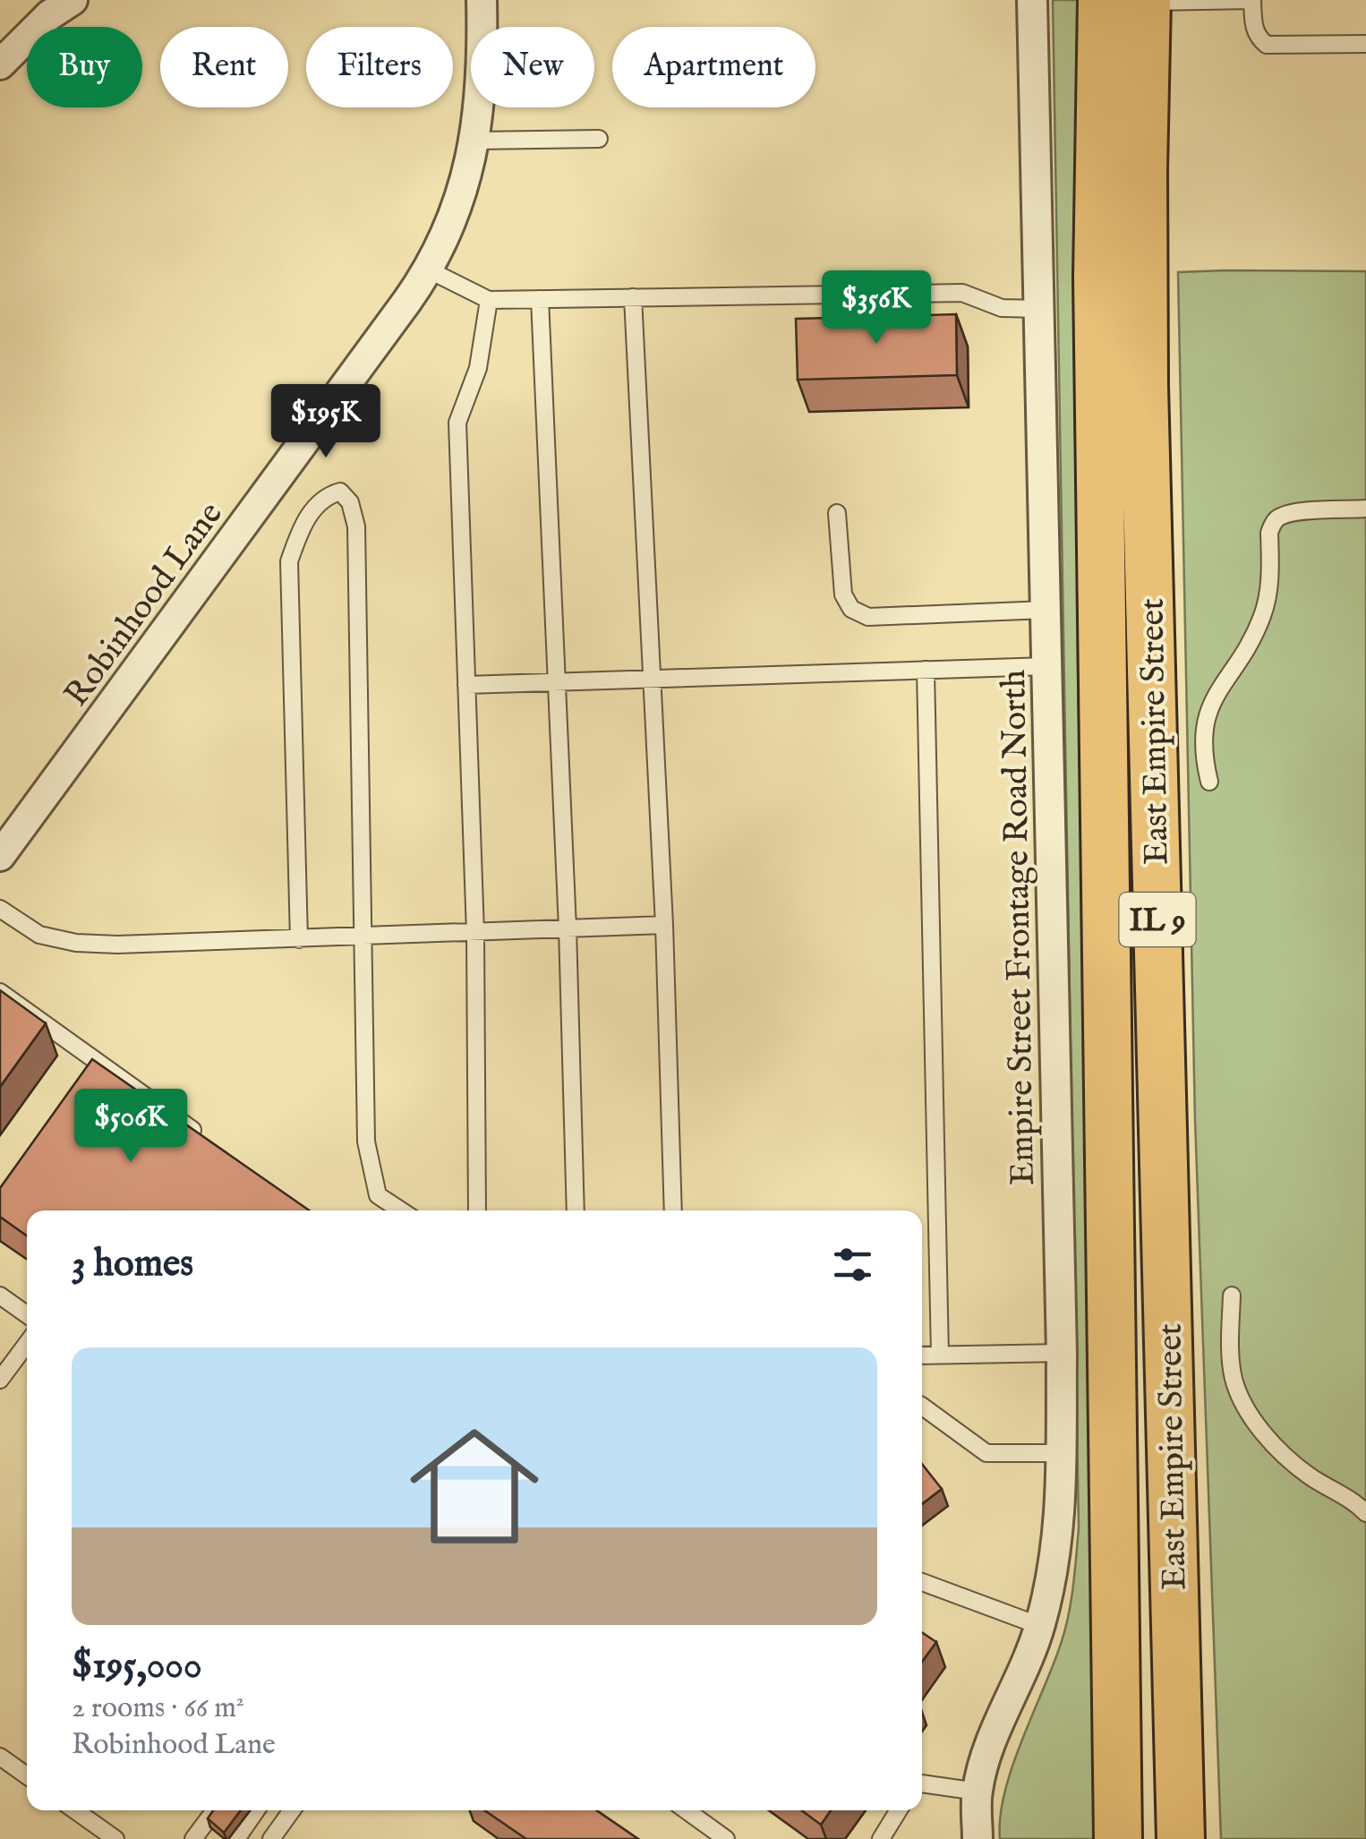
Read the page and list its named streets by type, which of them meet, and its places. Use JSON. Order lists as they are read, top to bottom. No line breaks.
{"streets":{"main road":["East Empire Street","IL 9"],"street":["Robinhood Lane","Empire Street Frontage Road North"]},"page":{"chip":["Buy","Rent","Filters","New","Apartment"],"price":["$356K","$195K","$506K"],"heading":"3 homes","list":[{"name":"$195,000","note":"2 rooms · 66 m² · Robinhood Lane"}]}}
